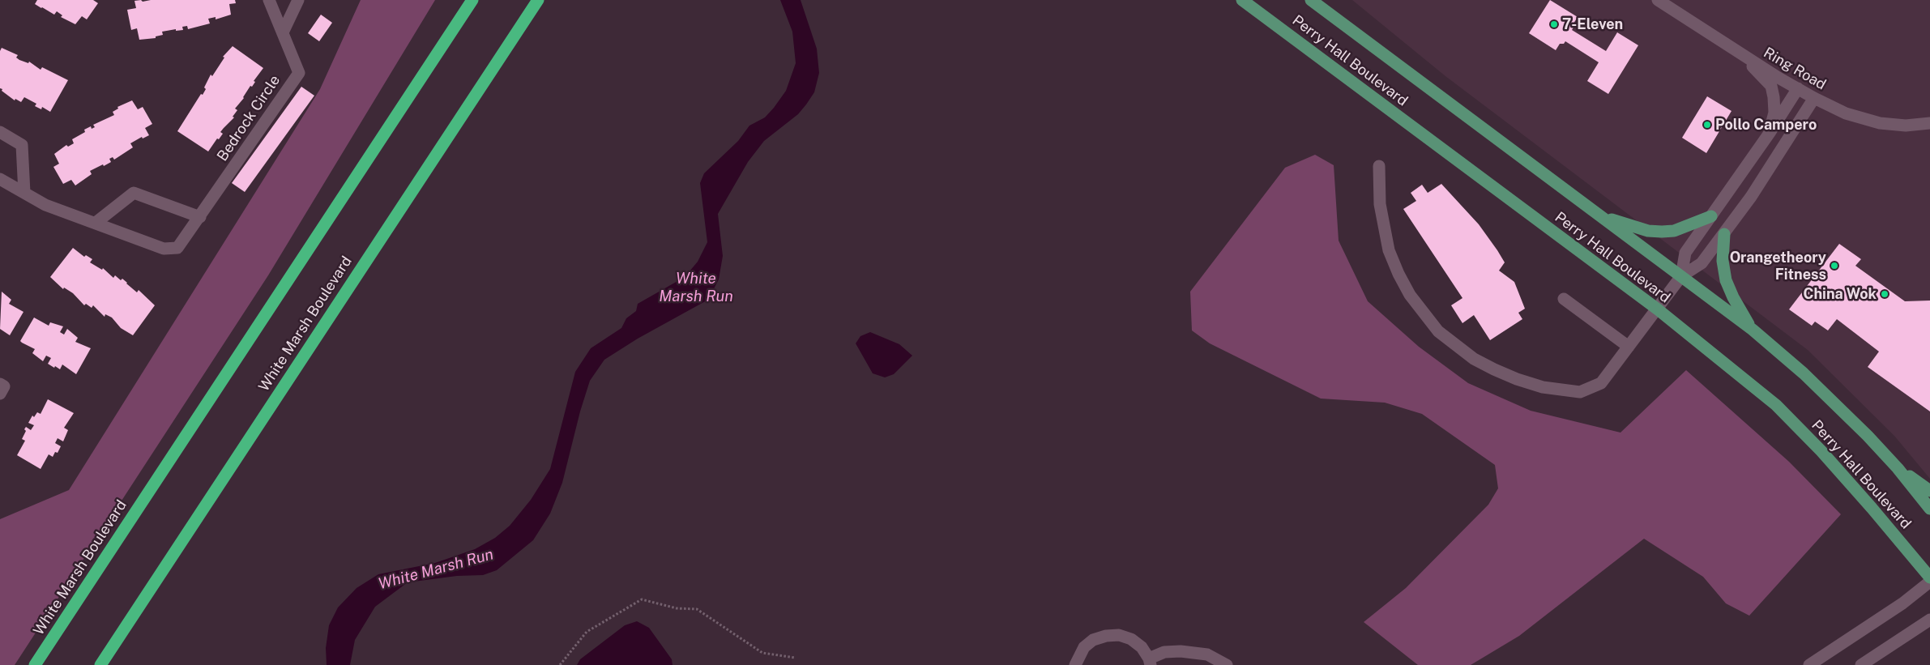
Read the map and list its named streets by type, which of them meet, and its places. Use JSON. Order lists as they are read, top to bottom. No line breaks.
{"streets":{"highway":["White Marsh Boulevard"],"main road":["Perry Hall Boulevard"],"street":["Ring Road","Bedrock Circle"]},"water":["White Marsh Run"],"places":["7-Eleven","Pollo Campero","Orangetheory Fitness","China Wok"]}
